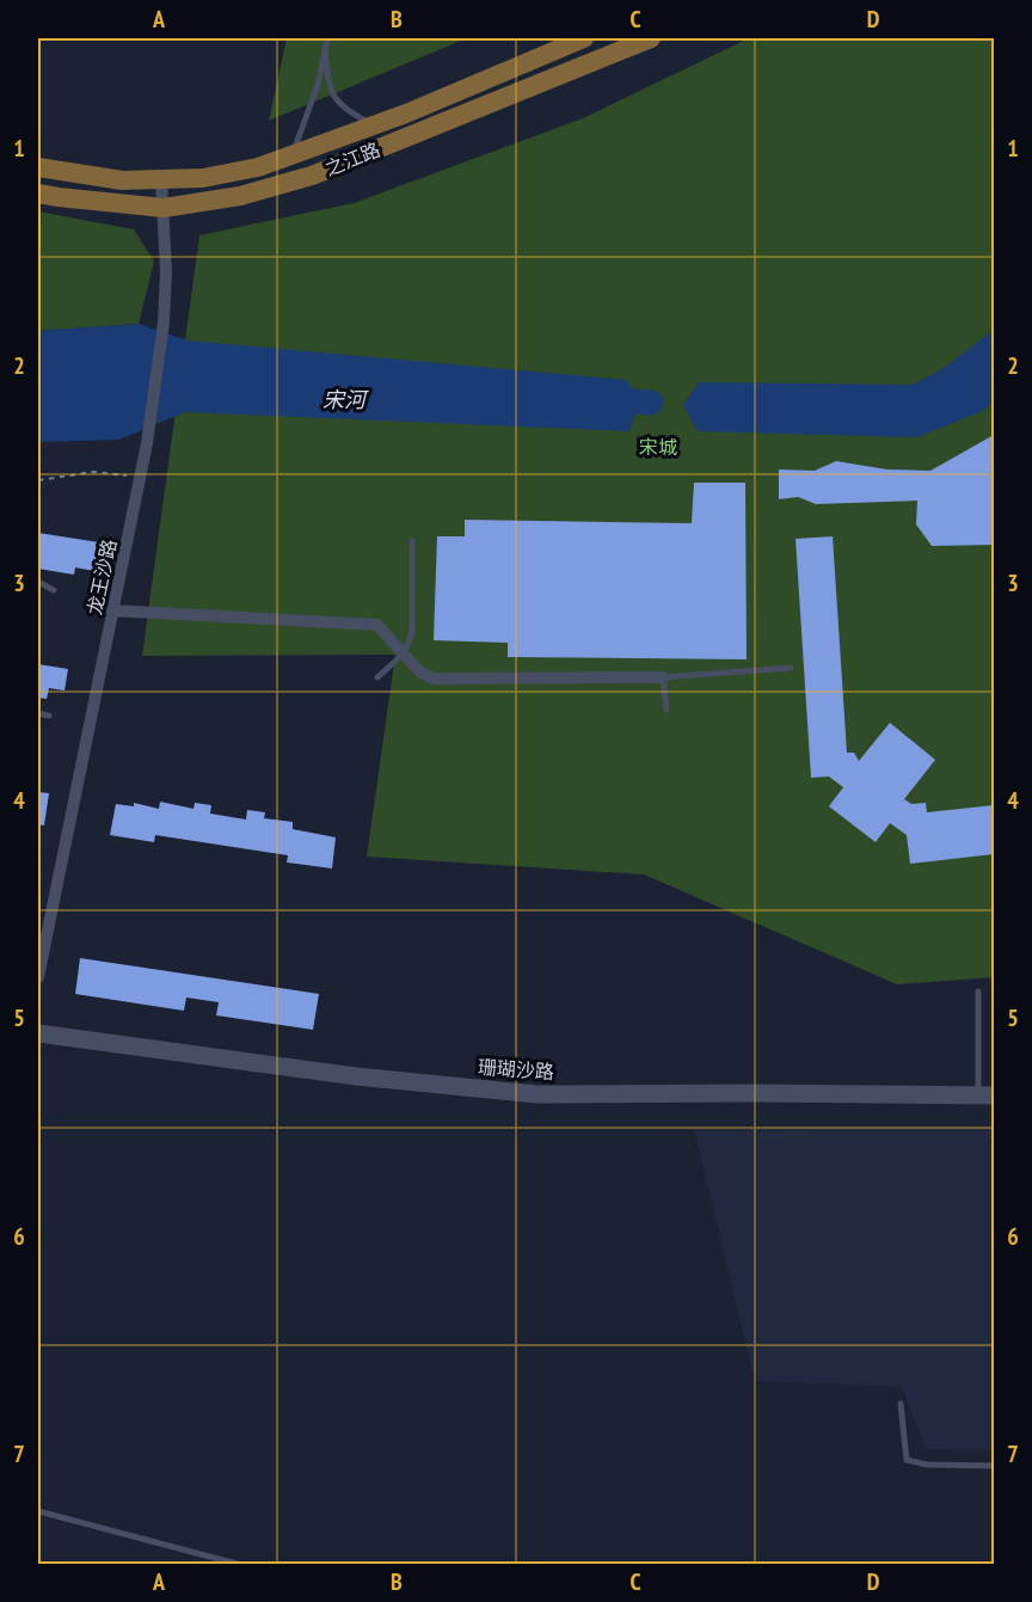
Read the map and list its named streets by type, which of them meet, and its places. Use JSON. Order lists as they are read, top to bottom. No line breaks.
{"streets":{"main road":["之江路"],"street":["龙王沙路","珊瑚沙路"]},"crossings":[["之江路","龙王沙路"]],"water":["宋河"],"parks":["宋城"],"grid":{"columns":["A","B","C","D"],"rows":["1","2","3","4","5","6","7"]}}
